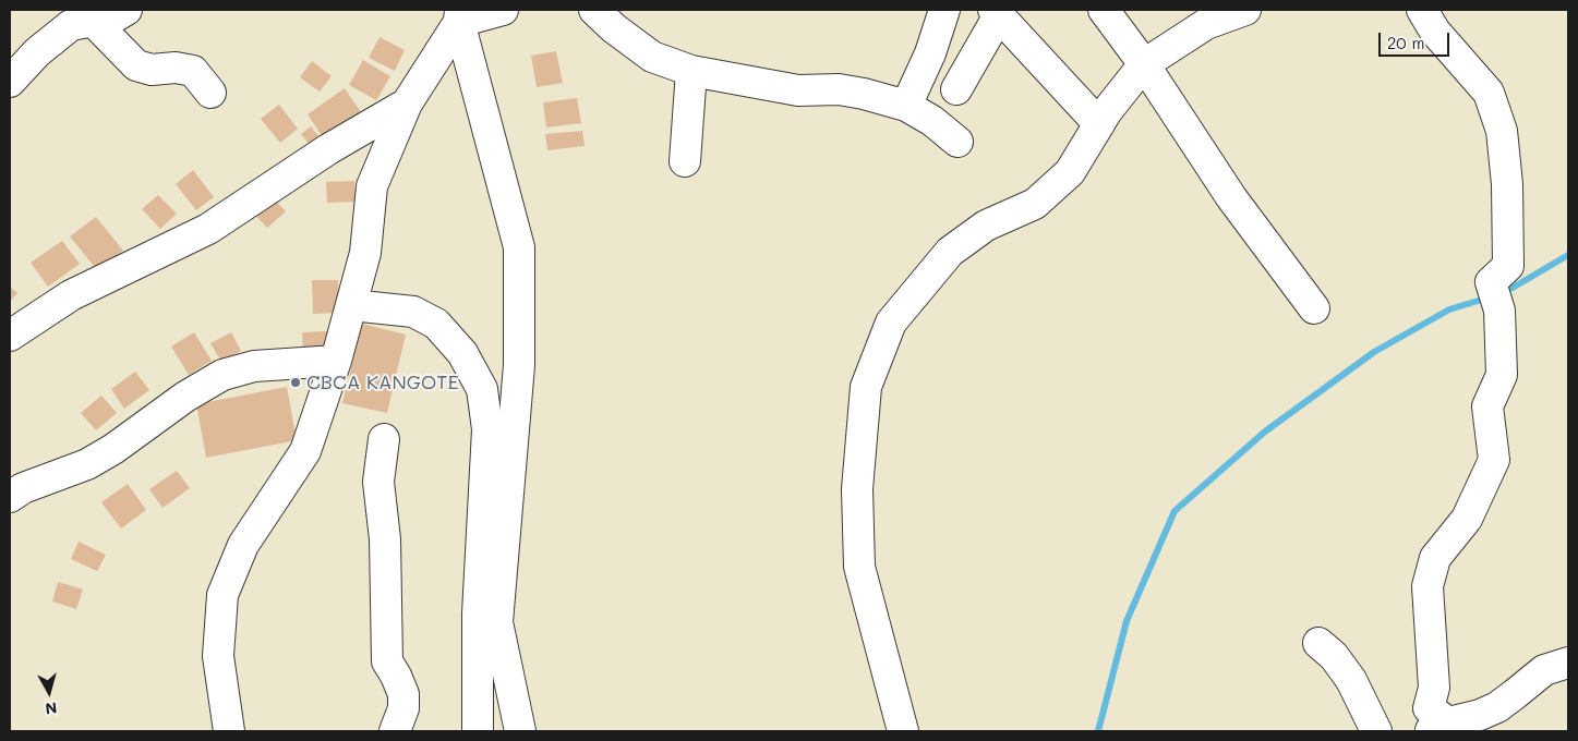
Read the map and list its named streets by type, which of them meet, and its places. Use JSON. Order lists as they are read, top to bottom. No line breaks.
{"places":["CBCA KANGOTE"],"scale_bar":"20 m","north":"bottom"}
